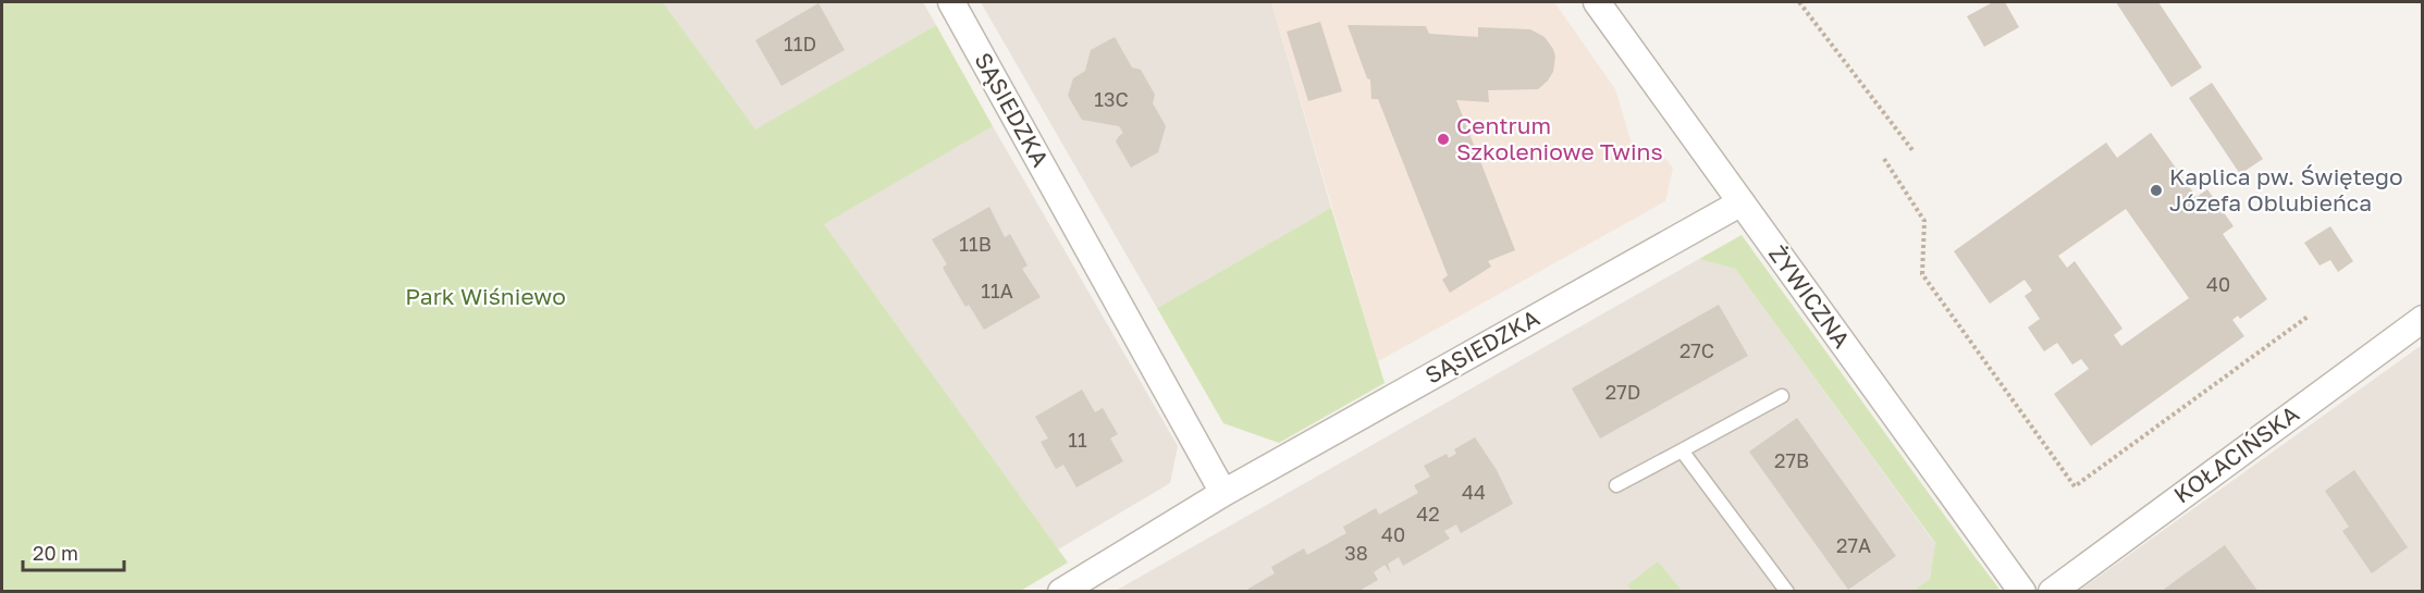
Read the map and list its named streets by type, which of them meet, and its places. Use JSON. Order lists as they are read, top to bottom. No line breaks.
{"streets":{"street":["SĄSIEDZKA","ŻYWICZNA","KOŁACIŃSKA"]},"crossings":[["SĄSIEDZKA","ŻYWICZNA"]],"parks":["Park Wiśniewo"],"places":["Centrum Szkoleniowe Twins","Kaplica pw. Świętego Józefa Oblubieńca"],"house_numbers":["11D","13C","11B","40","11A","27C","27D","11","27B","44","42","40","27A","38"],"scale_bar":"20 m"}
